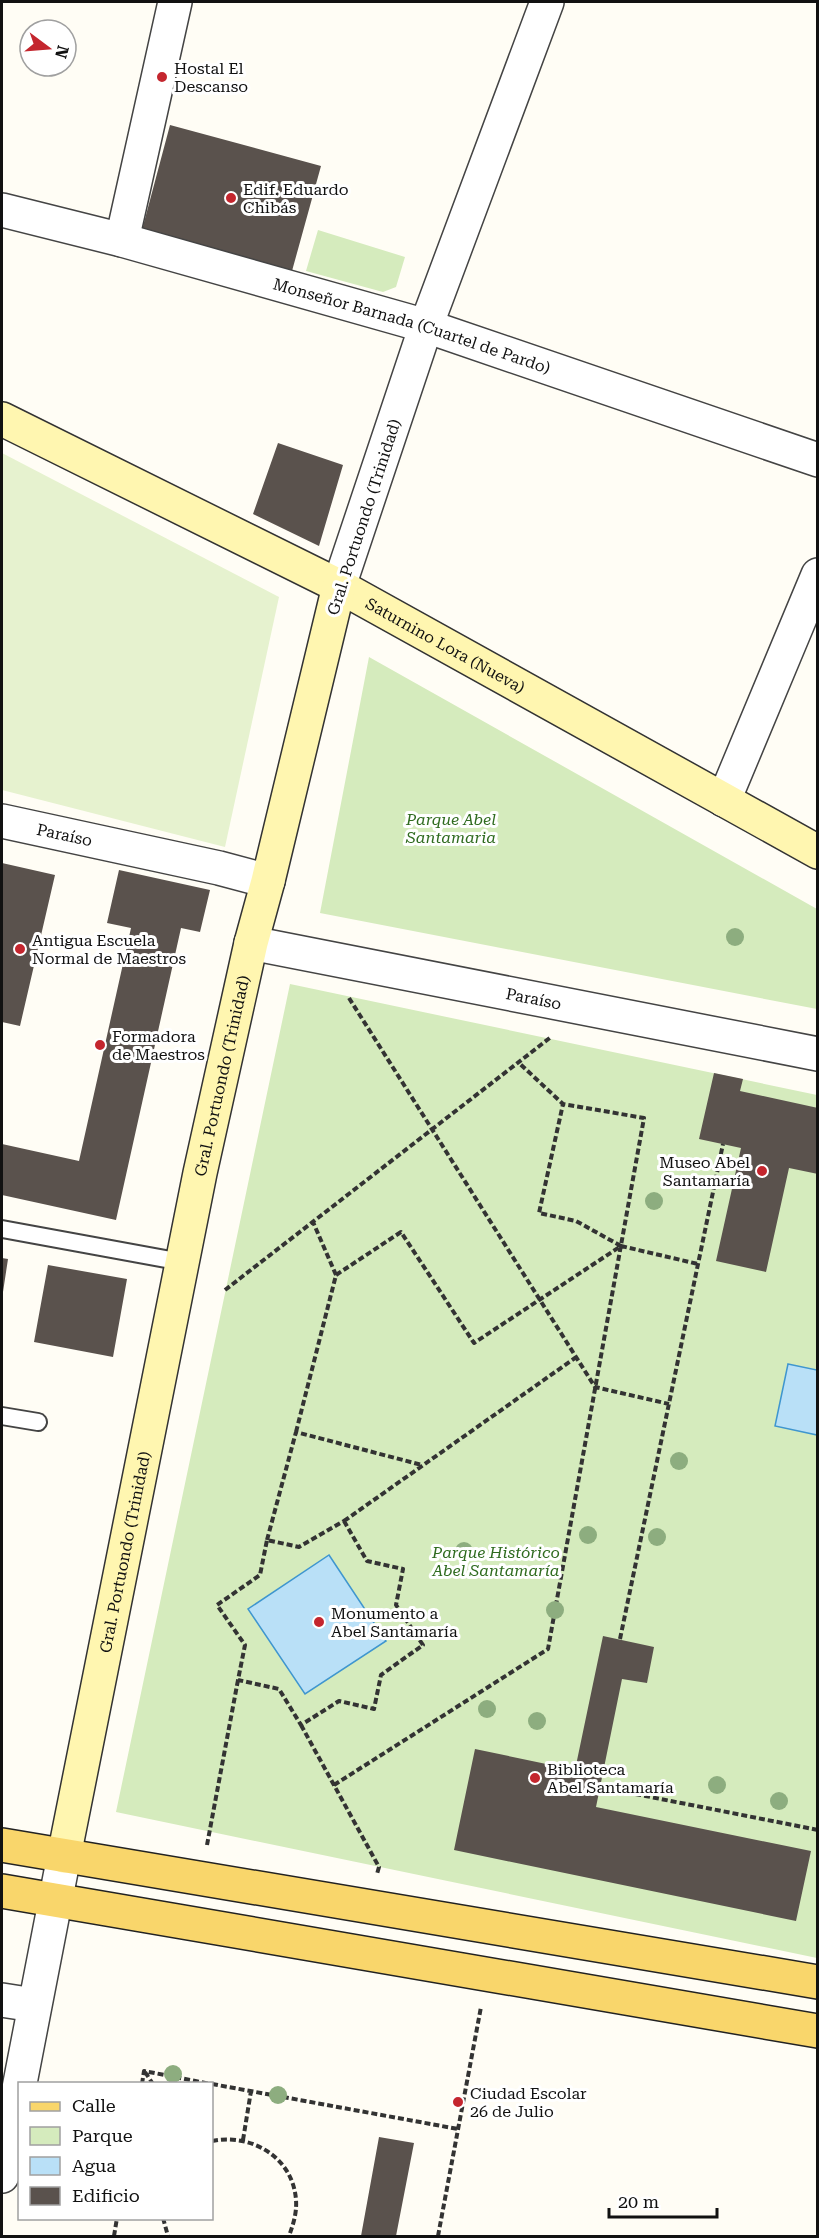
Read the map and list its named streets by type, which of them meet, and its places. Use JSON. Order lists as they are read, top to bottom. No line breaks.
{"streets":{"main road":["Gral. Portuondo (Trinidad)","Saturnino Lora (Nueva)"],"street":["Monseñor Barnada (Cuartel de Pardo)","Paraíso"]},"crossings":[["Monseñor Barnada (Cuartel de Pardo)","Gral. Portuondo (Trinidad)"],["Gral. Portuondo (Trinidad)","Saturnino Lora (Nueva)"],["Gral. Portuondo (Trinidad)","Paraíso"]],"parks":["Parque Abel Santamaria","Parque Histórico Abel Santamaría"],"places":["Hostal El Descanso","Edif. Eduardo Chibás","Antigua Escuela Normal de Maestros","Formadora de Maestros","Museo Abel Santamaría","Monumento a Abel Santamaría","Biblioteca Abel Santamaría","Ciudad Escolar 26 de Julio"],"legend":["Calle","Parque","Agua","Edificio"],"scale_bar":"20 m","north":"right"}
